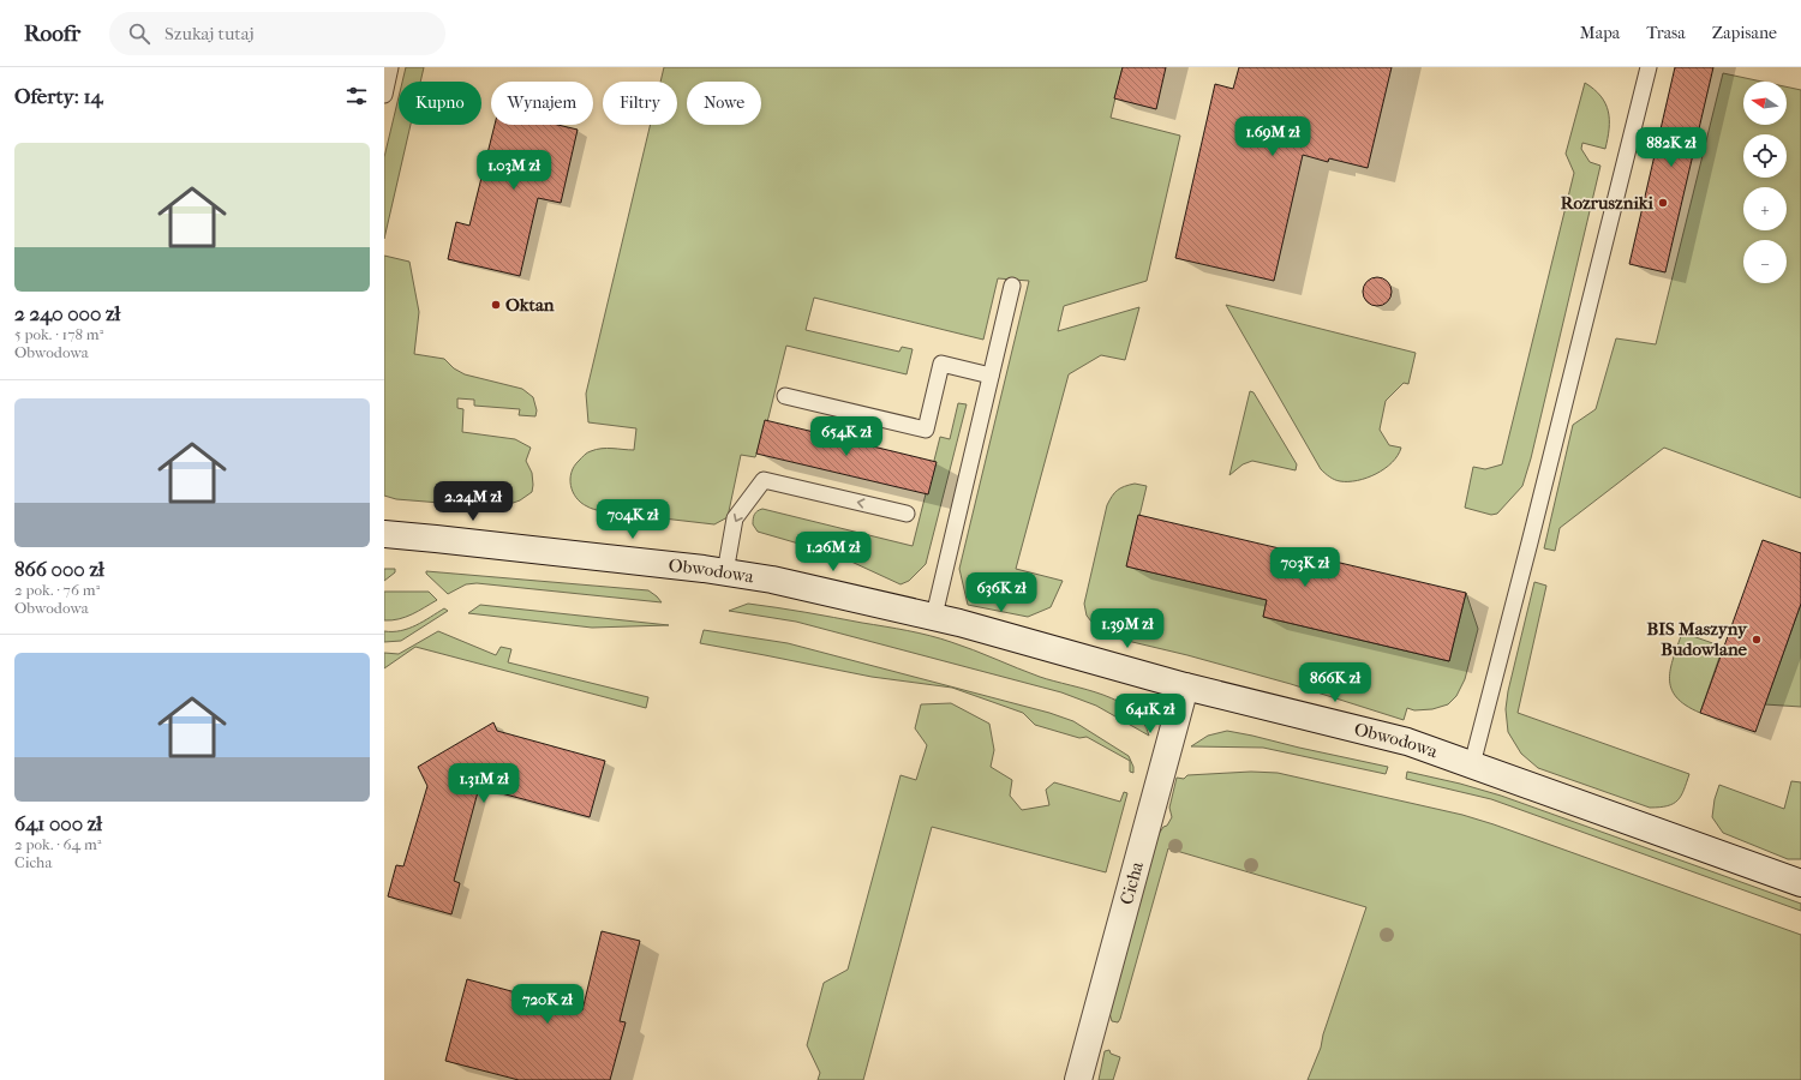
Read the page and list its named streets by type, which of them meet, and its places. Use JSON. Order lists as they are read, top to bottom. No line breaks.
{"streets":{"main road":["Obwodowa","Cicha"]},"crossings":[["Obwodowa","Cicha"]],"places":["Rozruszniki","Oktan","BIS Maszyny Budowlane"],"north":"left","page":{"header":"Roofr","search":"Szukaj tutaj","nav":["Mapa","Trasa","Zapisane"],"heading":"Oferty: 14","map_buttons":["+","−"],"chip":["Kupno","Wynajem","Filtry","Nowe"],"price":["1.69M zł","882K zł","1.03M zł","654K zł","2.24M zł","704K zł","1.26M zł","703K zł","636K zł","1.39M zł","866K zł","641K zł","1.31M zł","720K zł"],"list":[{"name":"2 240 000 zł","note":"5 pok. · 178 m² · Obwodowa"},{"name":"866 000 zł","note":"2 pok. · 76 m² · Obwodowa"},{"name":"641 000 zł","note":"2 pok. · 64 m² · Cicha"}]}}
